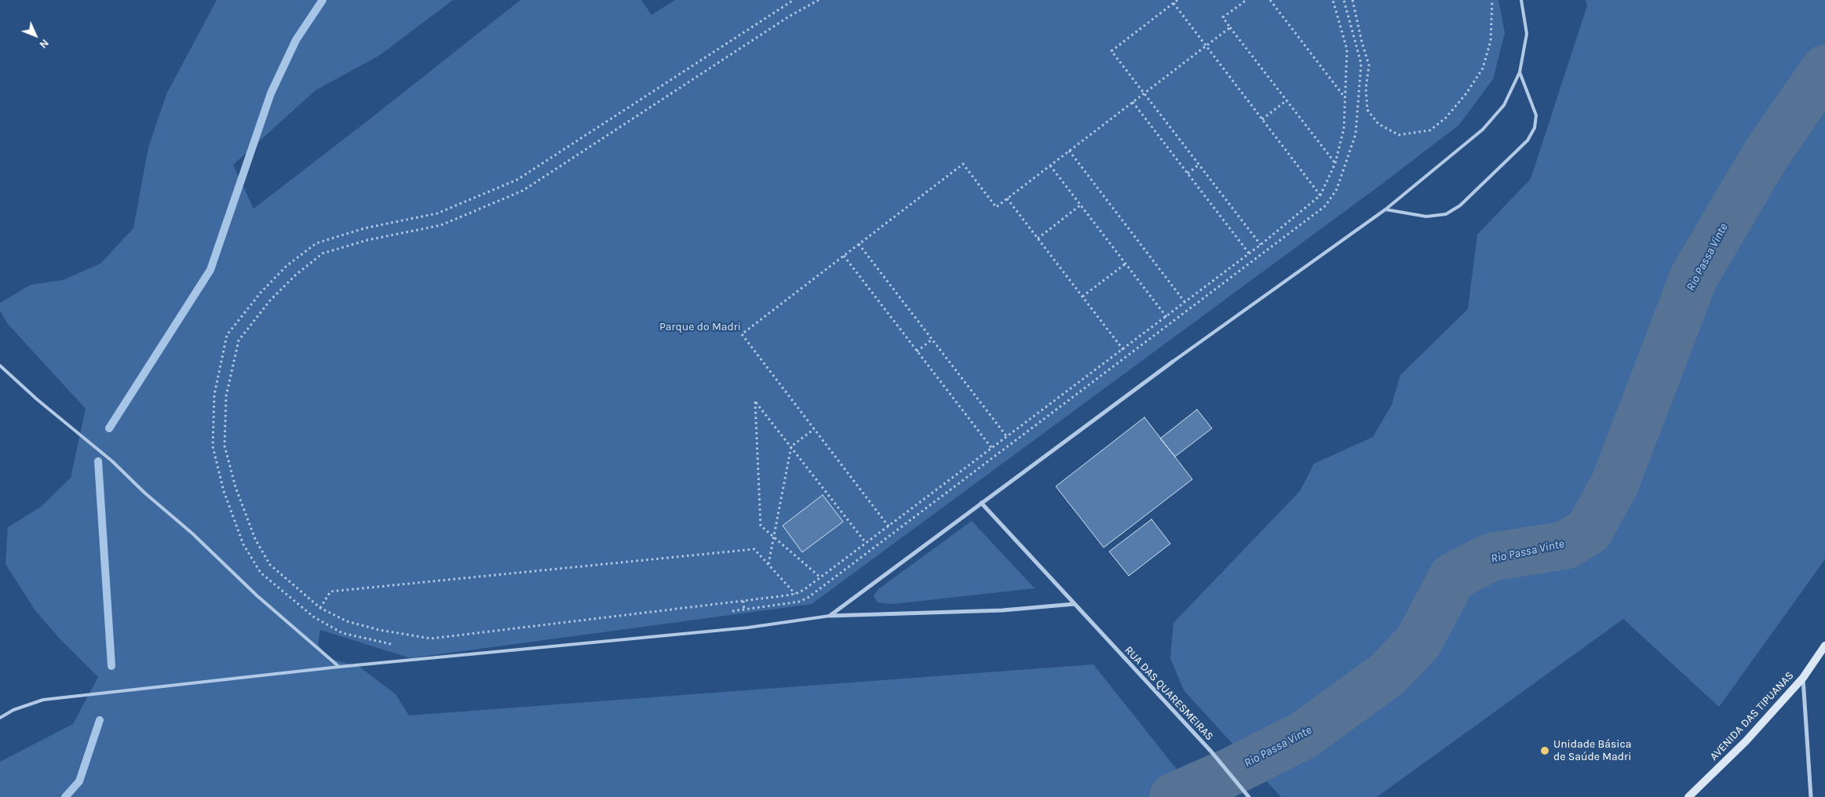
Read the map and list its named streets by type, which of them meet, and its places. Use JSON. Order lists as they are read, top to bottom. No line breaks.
{"streets":{"main road":["AVENIDA DAS TIPUANAS"],"street":["RUA DAS QUARESMEIRAS"]},"water":["Rio Passa Vinte"],"parks":["Parque do Madri"],"places":["Unidade Básica de Saúde Madri"],"north":"bottom right"}
